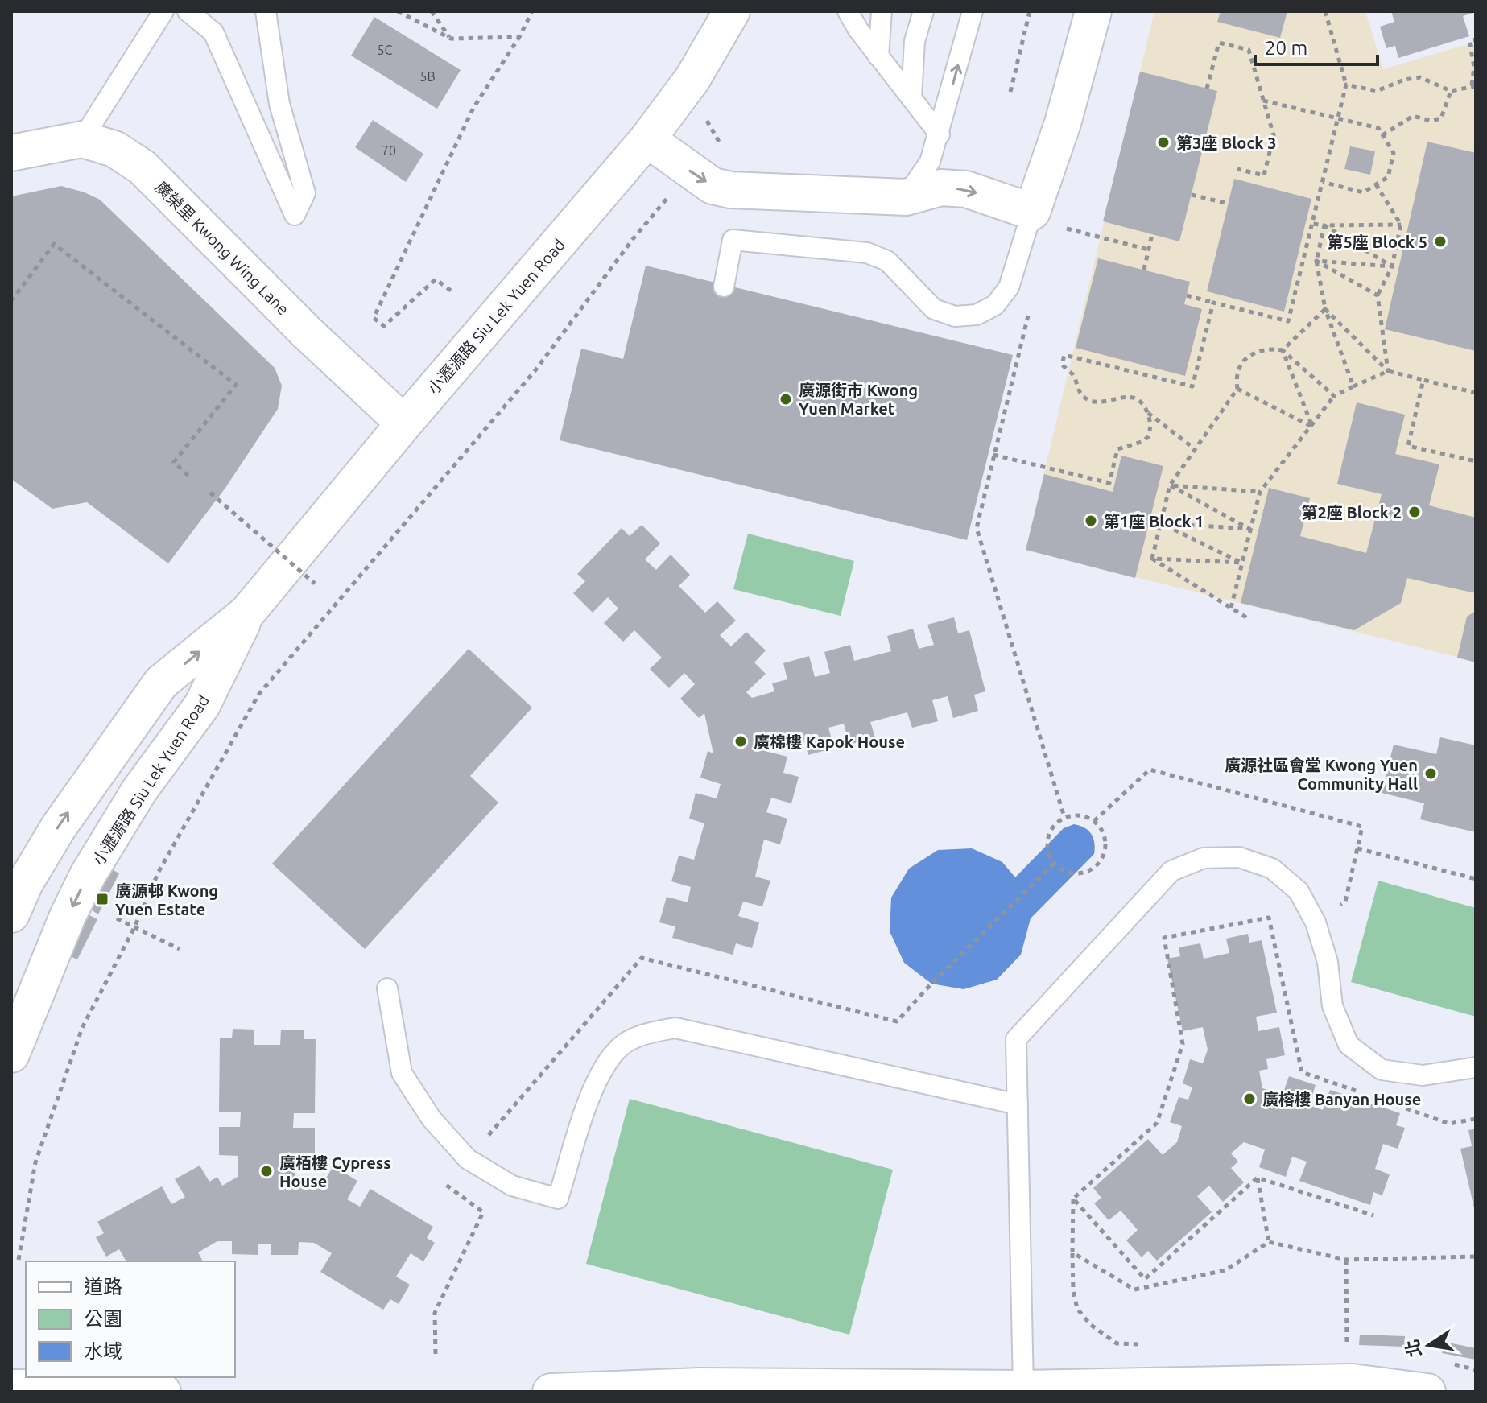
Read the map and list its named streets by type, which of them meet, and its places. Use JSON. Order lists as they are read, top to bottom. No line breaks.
{"streets":{"street":["廣榮里 Kwong Wing Lane","小瀝源路 Siu Lek Yuen Road"]},"crossings":[["廣榮里 Kwong Wing Lane","小瀝源路 Siu Lek Yuen Road"]],"places":{"other":["第3座 Block 3","第5座 Block 5","廣源街市 Kwong Yuen Market","第2座 Block 2","第1座 Block 1","廣棉樓 Kapok House","廣源社區會堂 Kwong Yuen Community Hall","廣榕樓 Banyan House","廣栢樓 Cypress House"],"transit":["廣源邨 Kwong Yuen Estate"]},"house_numbers":["5C","5B","70"],"legend":["道路","公園","水域"],"scale_bar":"20 m","north":"left"}
